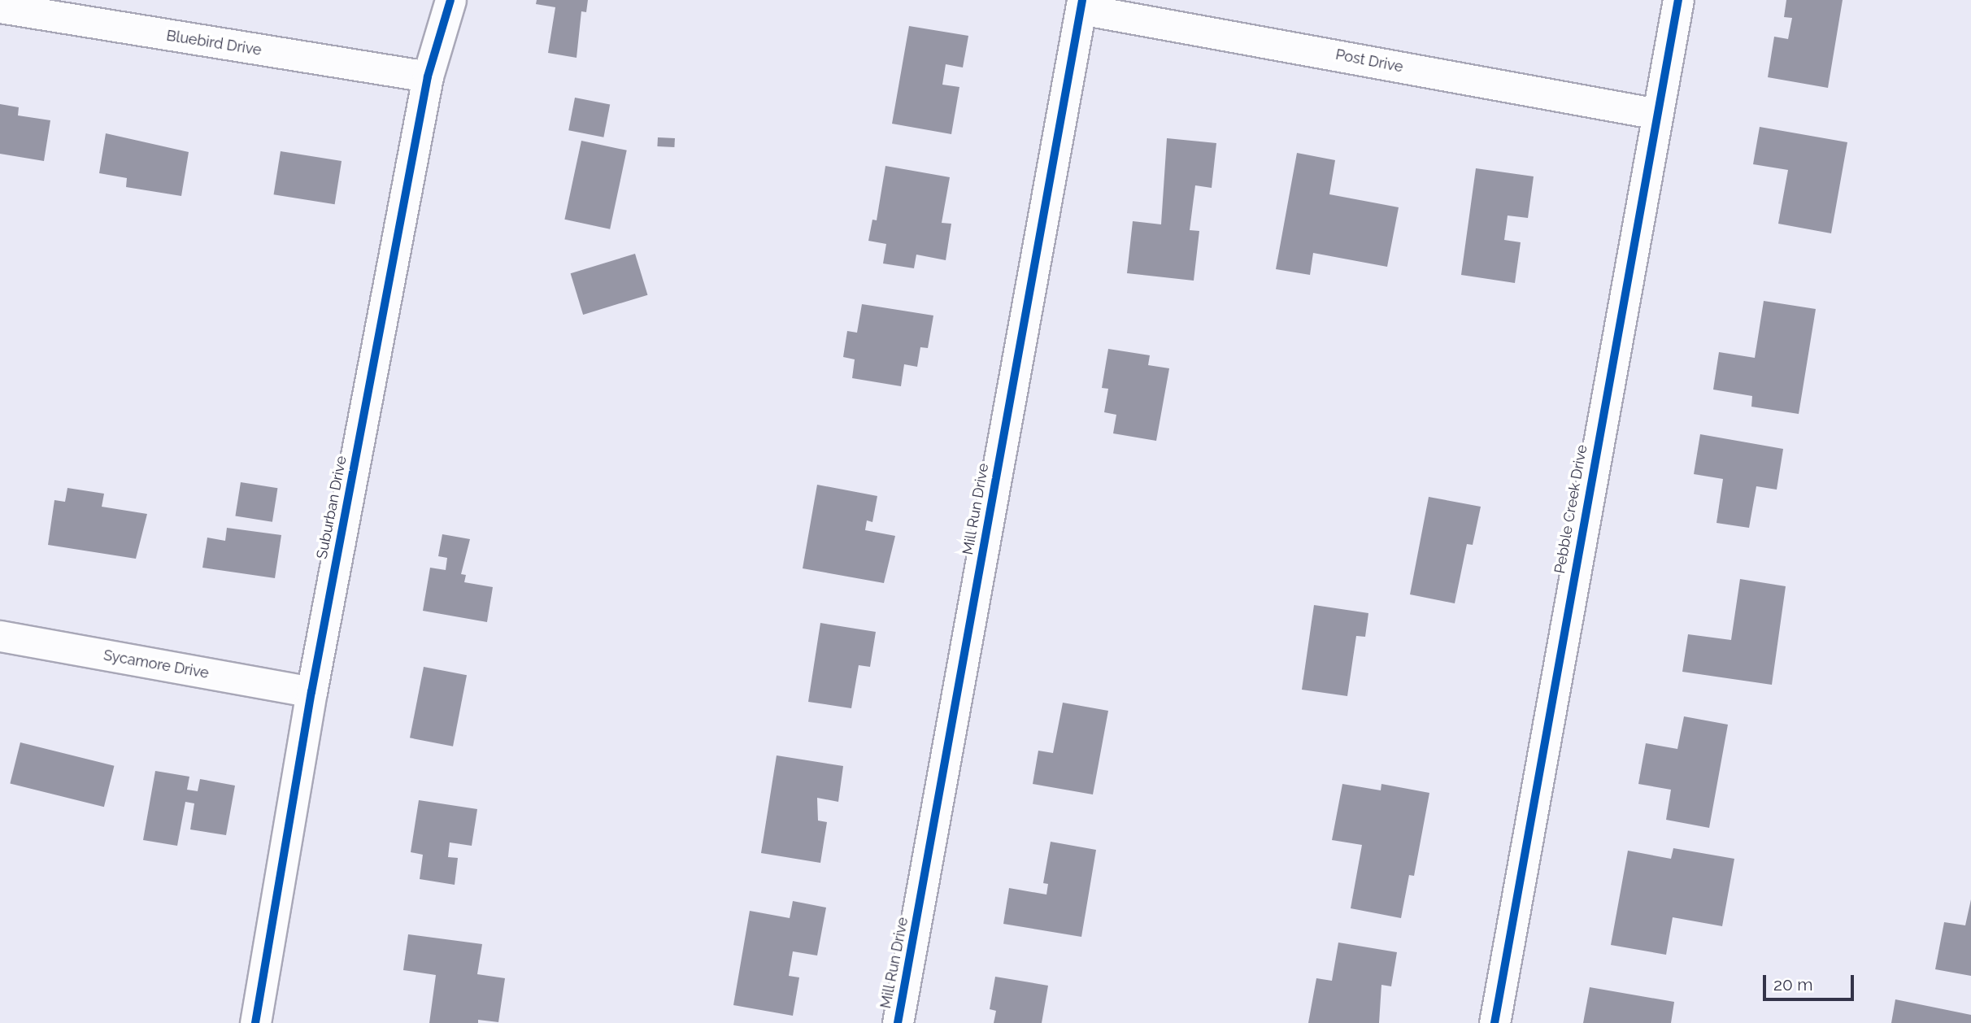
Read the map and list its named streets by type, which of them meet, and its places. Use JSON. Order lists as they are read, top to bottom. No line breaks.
{"streets":{"street":["Bluebird Drive","Post Drive","Suburban Drive","Mill Run Drive","Pebble Creek Drive","Sycamore Drive"]},"crossings":[["Bluebird Drive","Suburban Drive"],["Post Drive","Mill Run Drive"],["Post Drive","Pebble Creek Drive"],["Suburban Drive","Sycamore Drive"]],"scale_bar":"20 m"}
